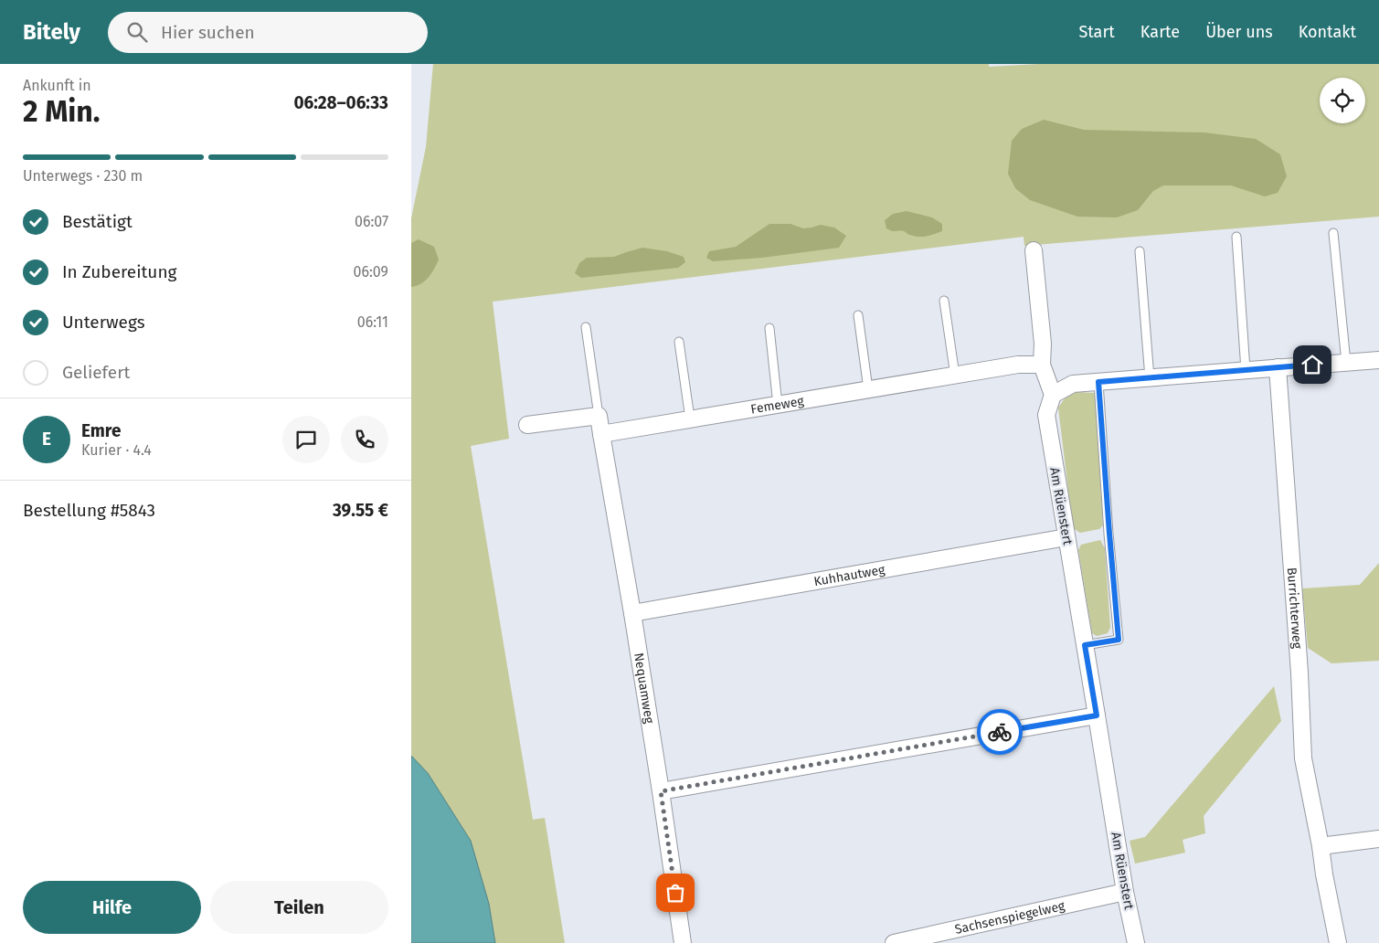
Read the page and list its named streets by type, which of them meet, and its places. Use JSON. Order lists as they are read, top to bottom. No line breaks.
{"streets":{"street":["Femeweg","Am Rüenstert","Kuhhautweg","Burrichterweg","Nequamweg","Sachsenspiegelweg"]},"crossings":[["Femeweg","Nequamweg"],["Am Rüenstert","Kuhhautweg"],["Am Rüenstert","Sachsenspiegelweg"],["Kuhhautweg","Nequamweg"]],"page":{"header":"Bitely","search":"Hier suchen","nav":["Start","Karte","Über uns","Kontakt"],"heading":["2 Min.","Ankunft in","06:28–06:33"],"panel":["Emre","Kurier · 4.4","Bestellung #5843","39.55 €"],"bar":"Unterwegs · 230 m","list":[["Bestätigt","06:07"],["In Zubereitung","06:09"],["Unterwegs","06:11"],"Geliefert"],"round":"E","buttons":["Hilfe","Teilen"]}}
